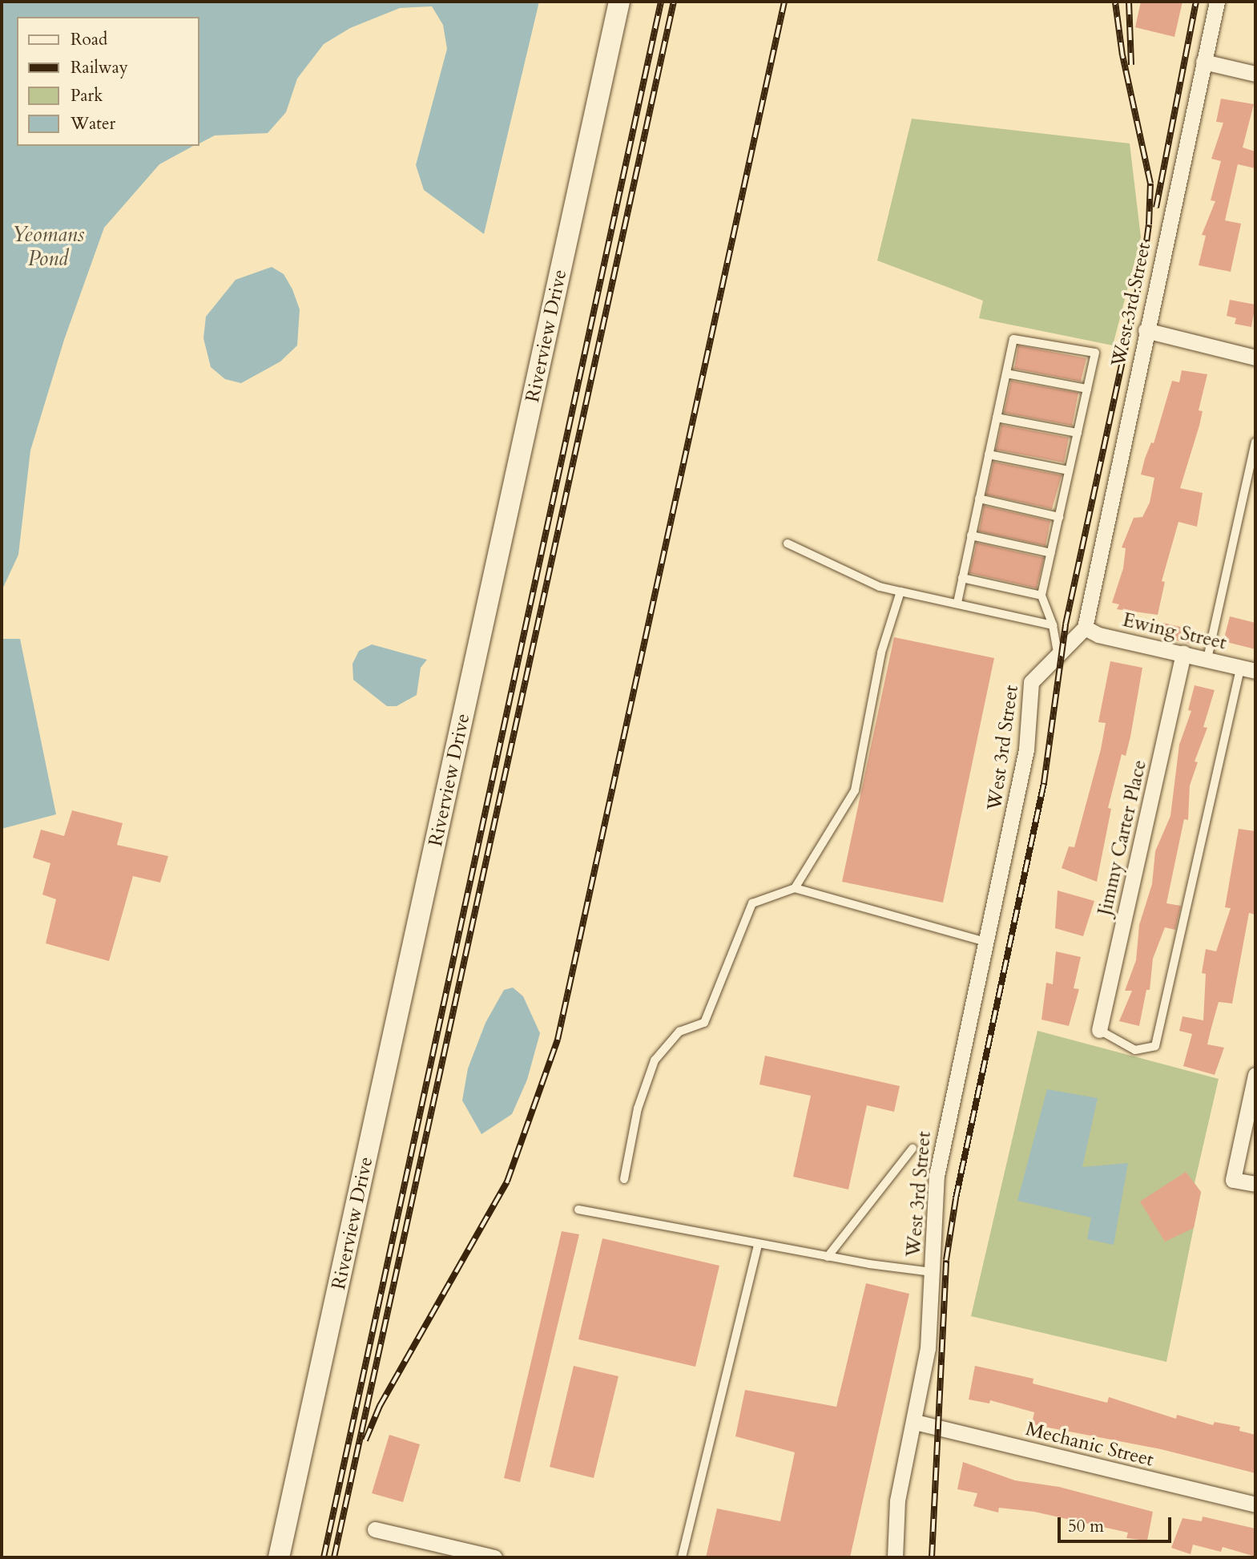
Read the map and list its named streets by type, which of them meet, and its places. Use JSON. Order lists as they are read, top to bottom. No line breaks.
{"streets":{"street":["West 3rd Street","Riverview Drive","Ewing Street","Jimmy Carter Place","Mechanic Street"]},"crossings":[["West 3rd Street","Ewing Street"],["West 3rd Street","Mechanic Street"],["Ewing Street","Jimmy Carter Place"]],"water":["Yeomans Pond"],"legend":["Road","Railway","Park","Water"],"scale_bar":"50 m"}
